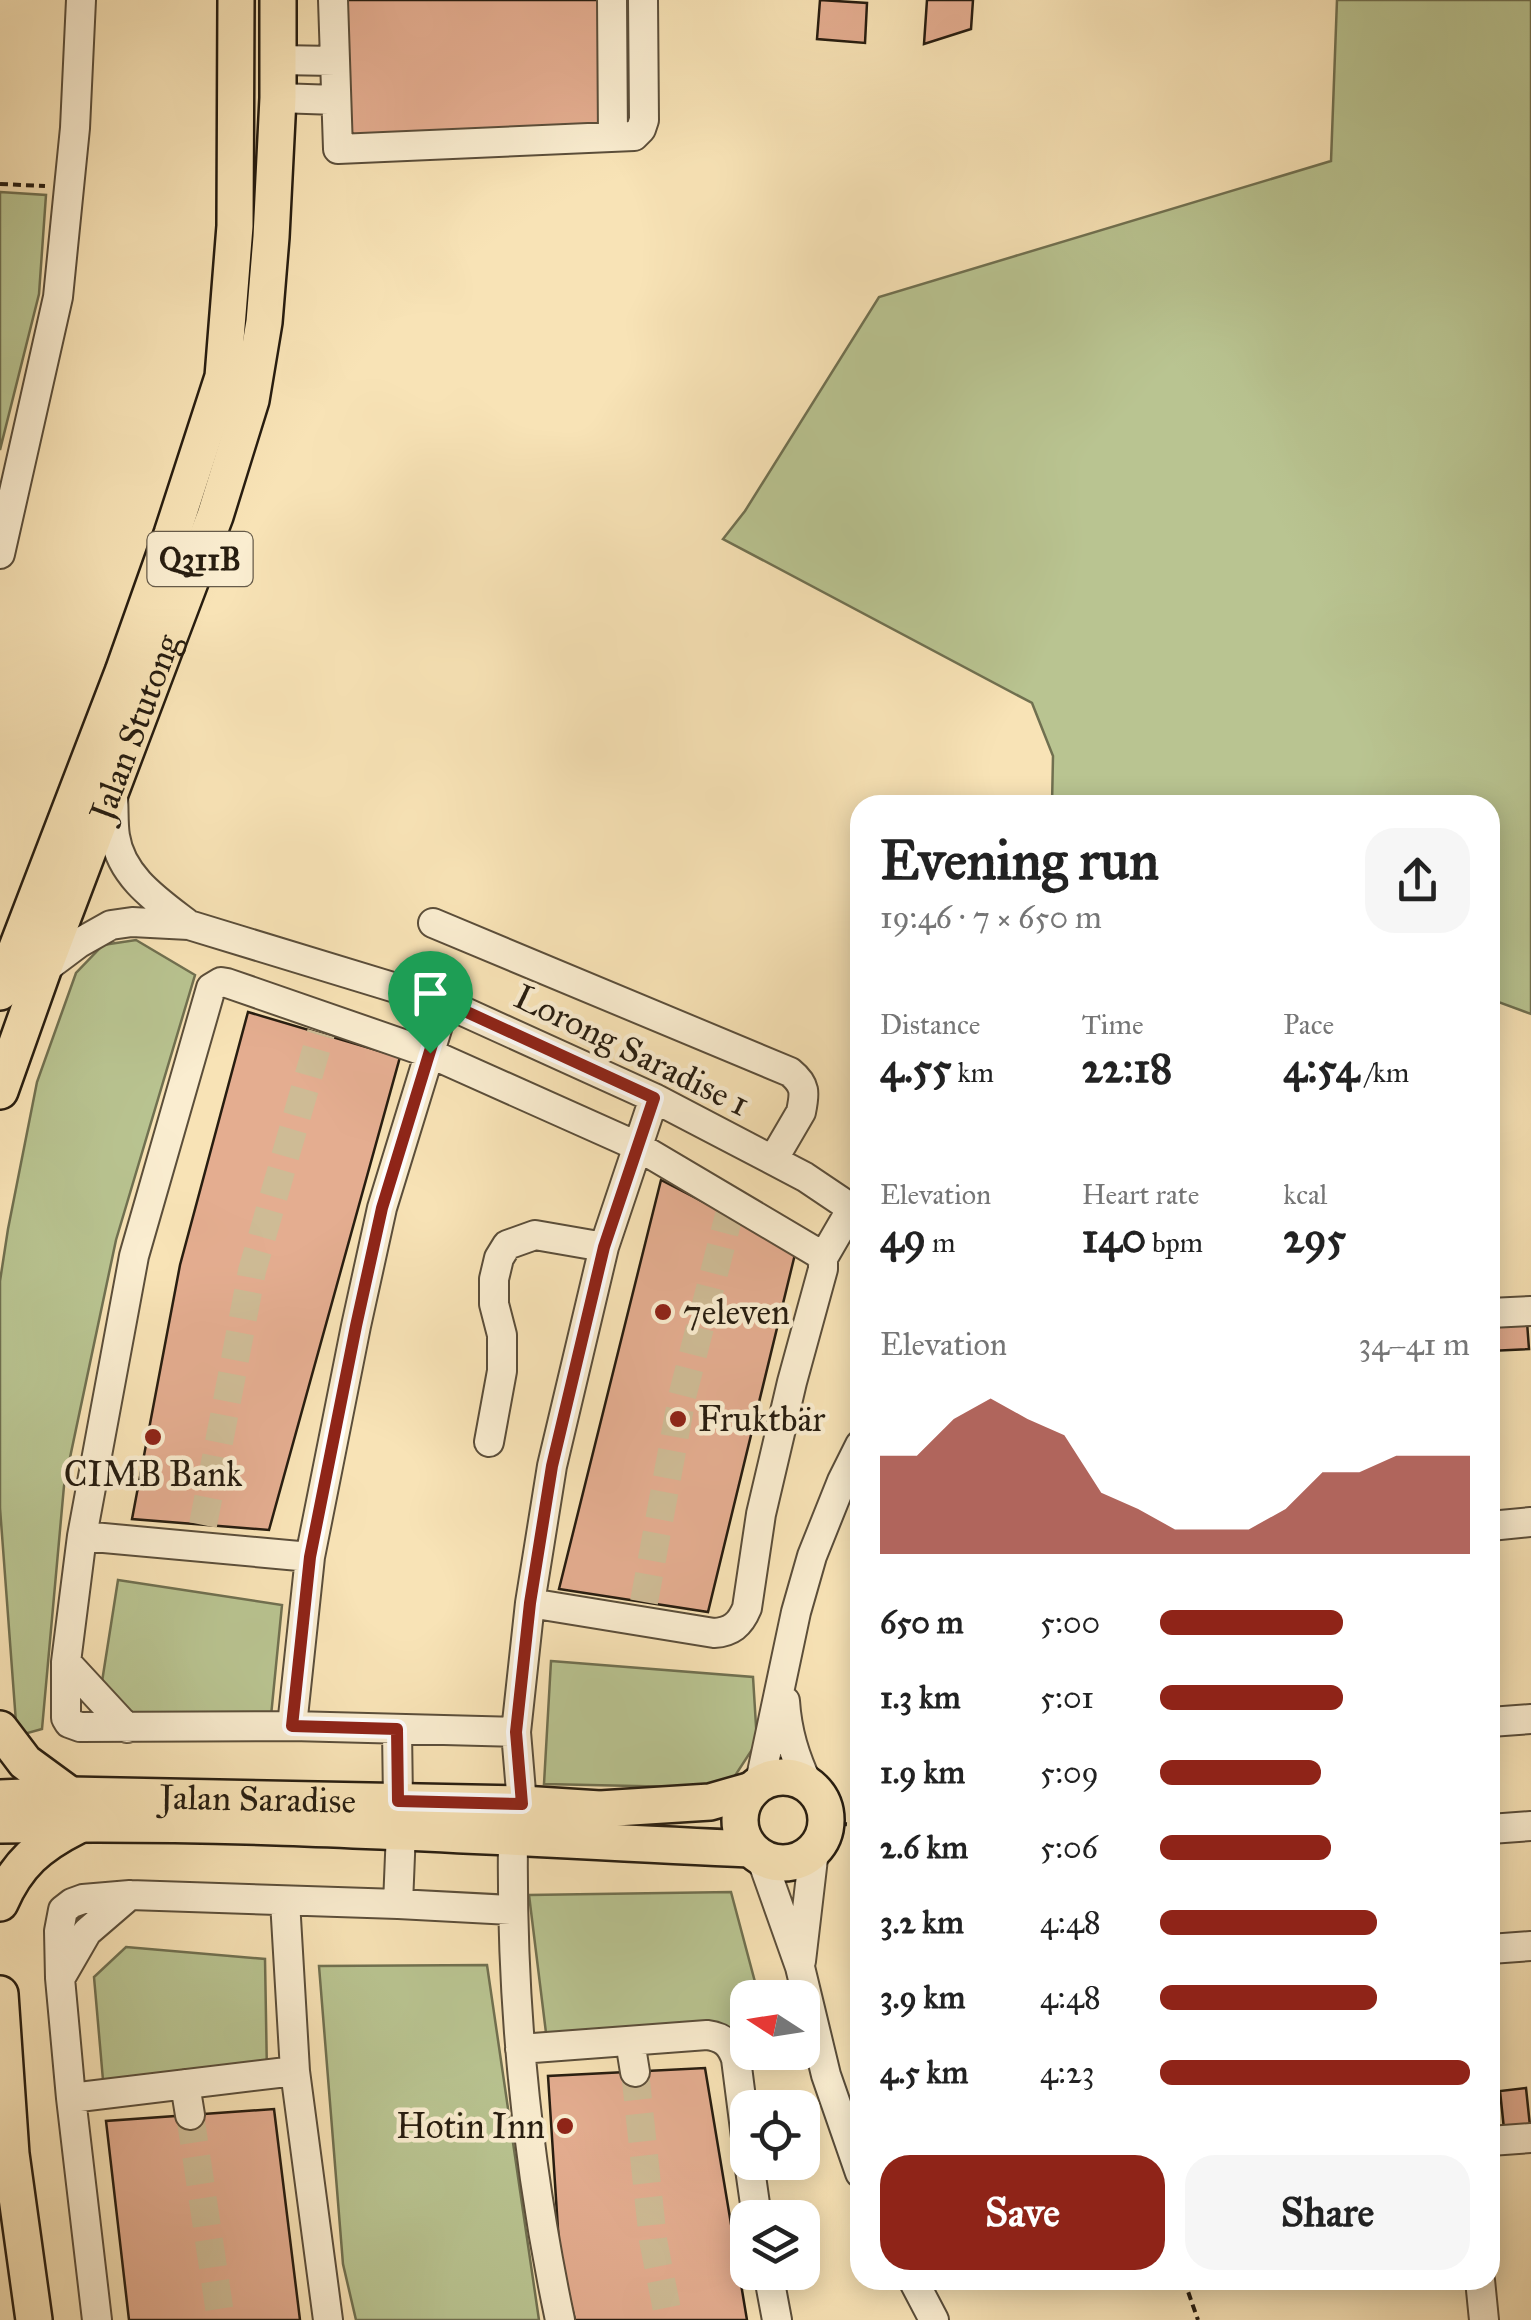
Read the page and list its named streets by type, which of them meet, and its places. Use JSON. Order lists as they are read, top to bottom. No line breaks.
{"streets":{"main road":["Q311B","Jalan Stutong","Jalan Saradise"],"street":["Lorong Saradise 1"]},"places":["7eleven","Fruktbär","CIMB Bank","Hotin Inn"],"north":"left","page":{"heading":["Evening run","19:46 · 7 × 650 m"],"stats":[["Distance","4.55 km"],["Time","22:18"],["Pace","4:54 /km"],["Elevation","49 m"],["Heart rate","140 bpm"],["kcal","295"]],"chart":["Elevation","34–41 m"],"list":[{"name":"650 m","note":"5:00"},{"name":"1.3 km","note":"5:01"},{"name":"1.9 km","note":"5:09"},{"name":"2.6 km","note":"5:06"},{"name":"3.2 km","note":"4:48"},{"name":"3.9 km","note":"4:48"},{"name":"4.5 km","note":"4:23"}],"buttons":["Save","Share"]}}
